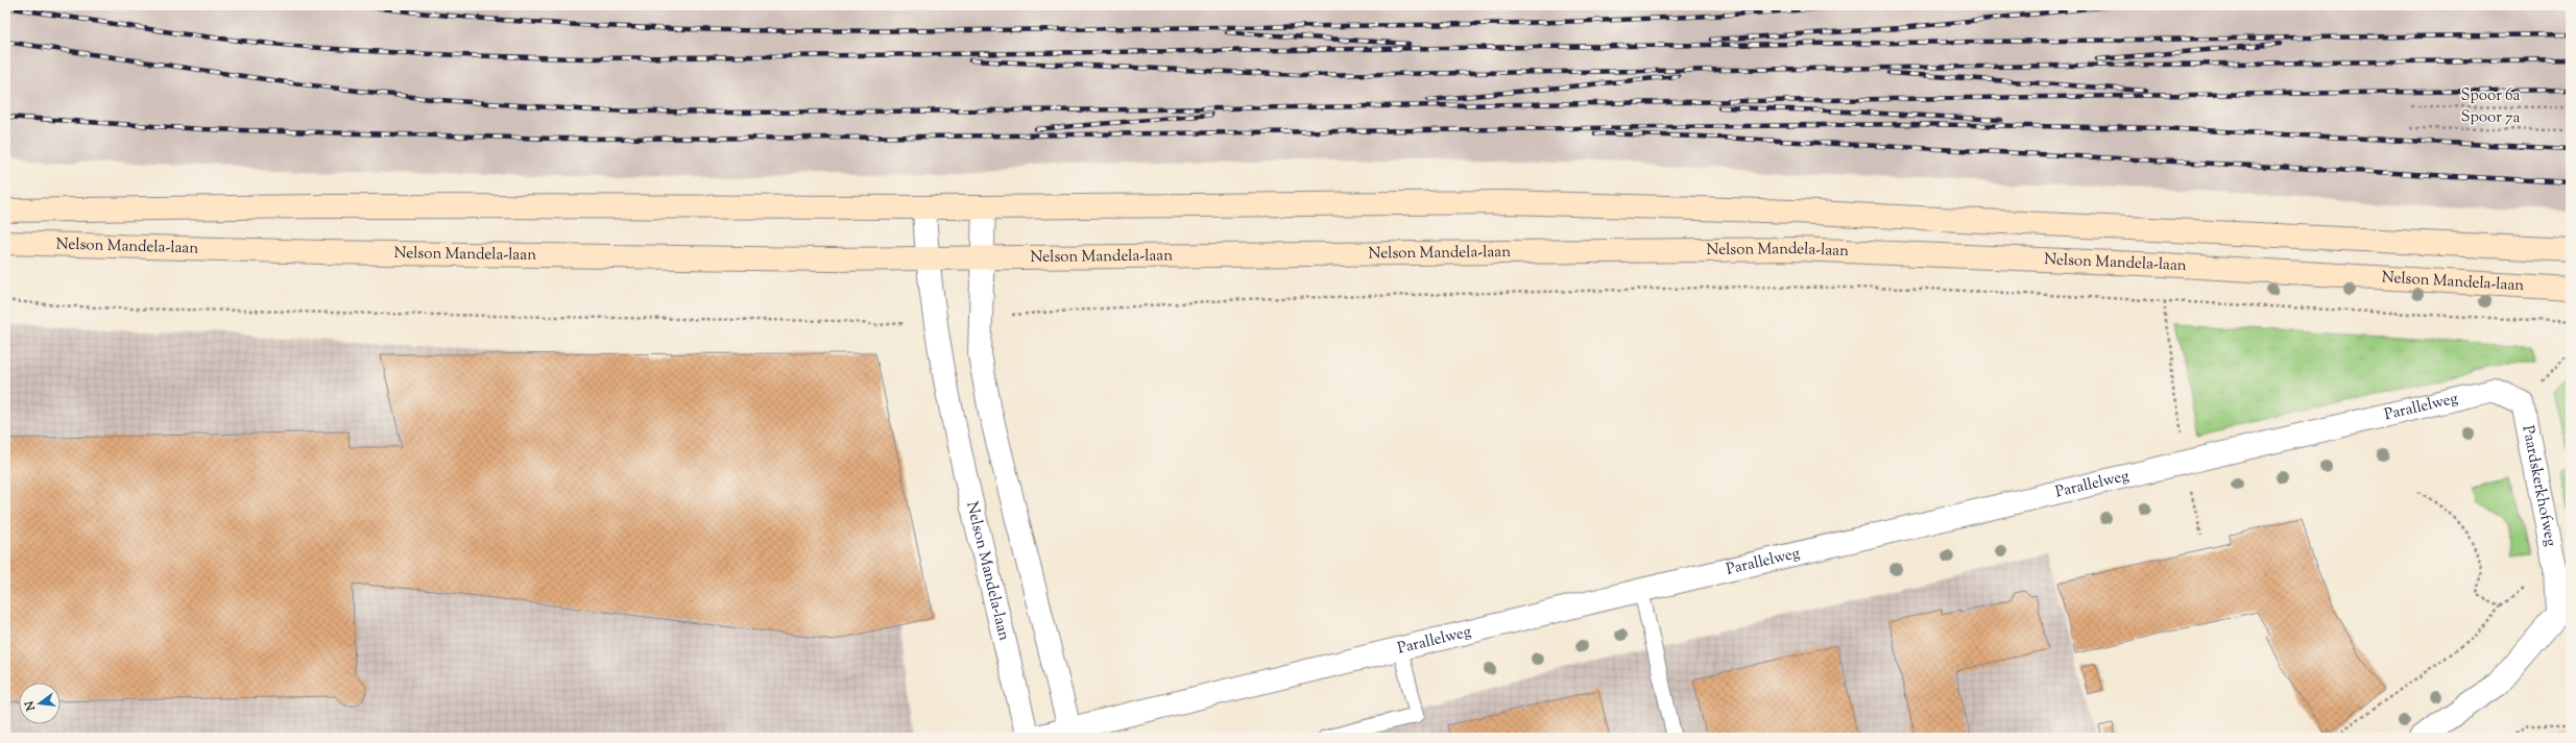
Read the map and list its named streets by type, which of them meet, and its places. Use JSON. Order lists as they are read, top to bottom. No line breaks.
{"streets":{"main road":["Nelson Mandela-laan"],"street":["Parallelweg","Paardskerkhofweg"],"path":["Spoor 6a","Spoor 7a"]},"crossings":[["Parallelweg","Paardskerkhofweg"]],"north":"left"}
